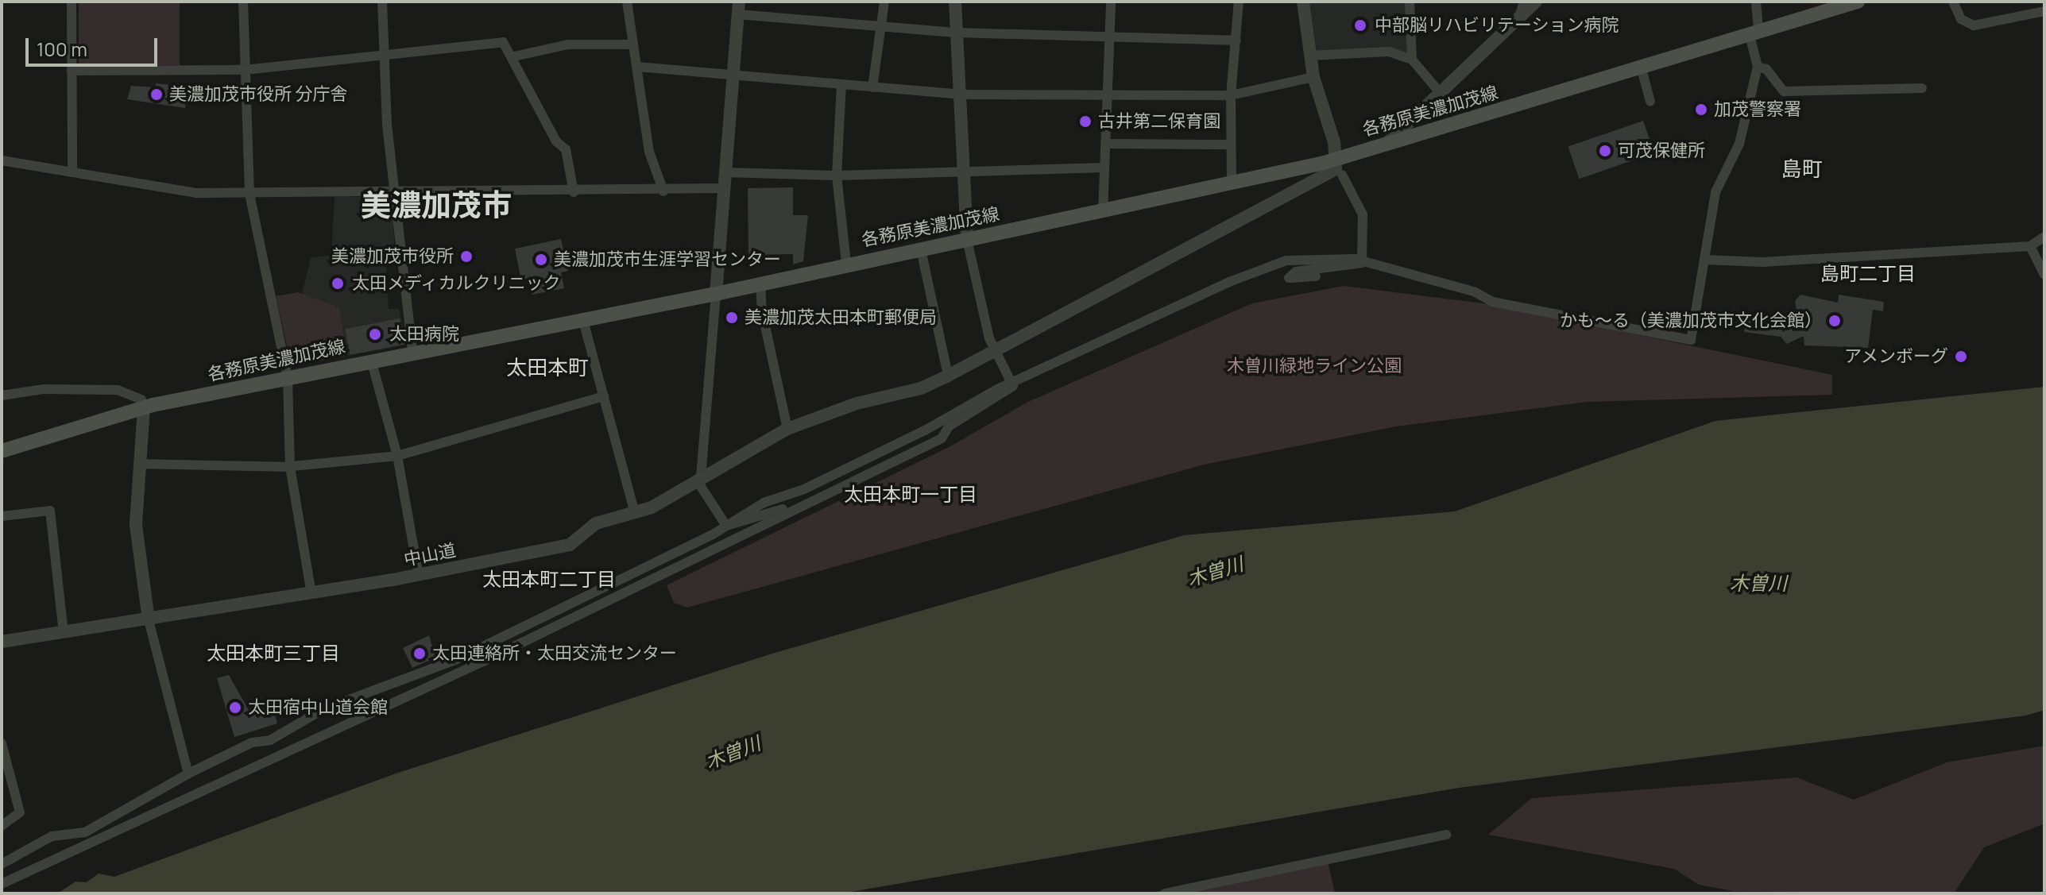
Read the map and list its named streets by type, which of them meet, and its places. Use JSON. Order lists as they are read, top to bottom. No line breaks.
{"streets":{"main road":["各務原美濃加茂線"],"street":["中山道"]},"crossings":[["各務原美濃加茂線","中山道"]],"districts":["島町","美濃加茂市","島町二丁目","太田本町","太田本町一丁目","太田本町二丁目","太田本町三丁目"],"water":["木曽川"],"parks":["木曽川緑地ライン公園"],"places":["中部脳リハビリテーション病院","美濃加茂市役所 分庁舎","加茂警察署","古井第二保育園","可茂保健所","美濃加茂市役所","美濃加茂市生涯学習センター","太田メディカルクリニック","美濃加茂太田本町郵便局","かも～る（美濃加茂市文化会館）","太田病院","アメンボーグ","太田連絡所・太田交流センター","太田宿中山道会館"],"scale_bar":"100 m"}
